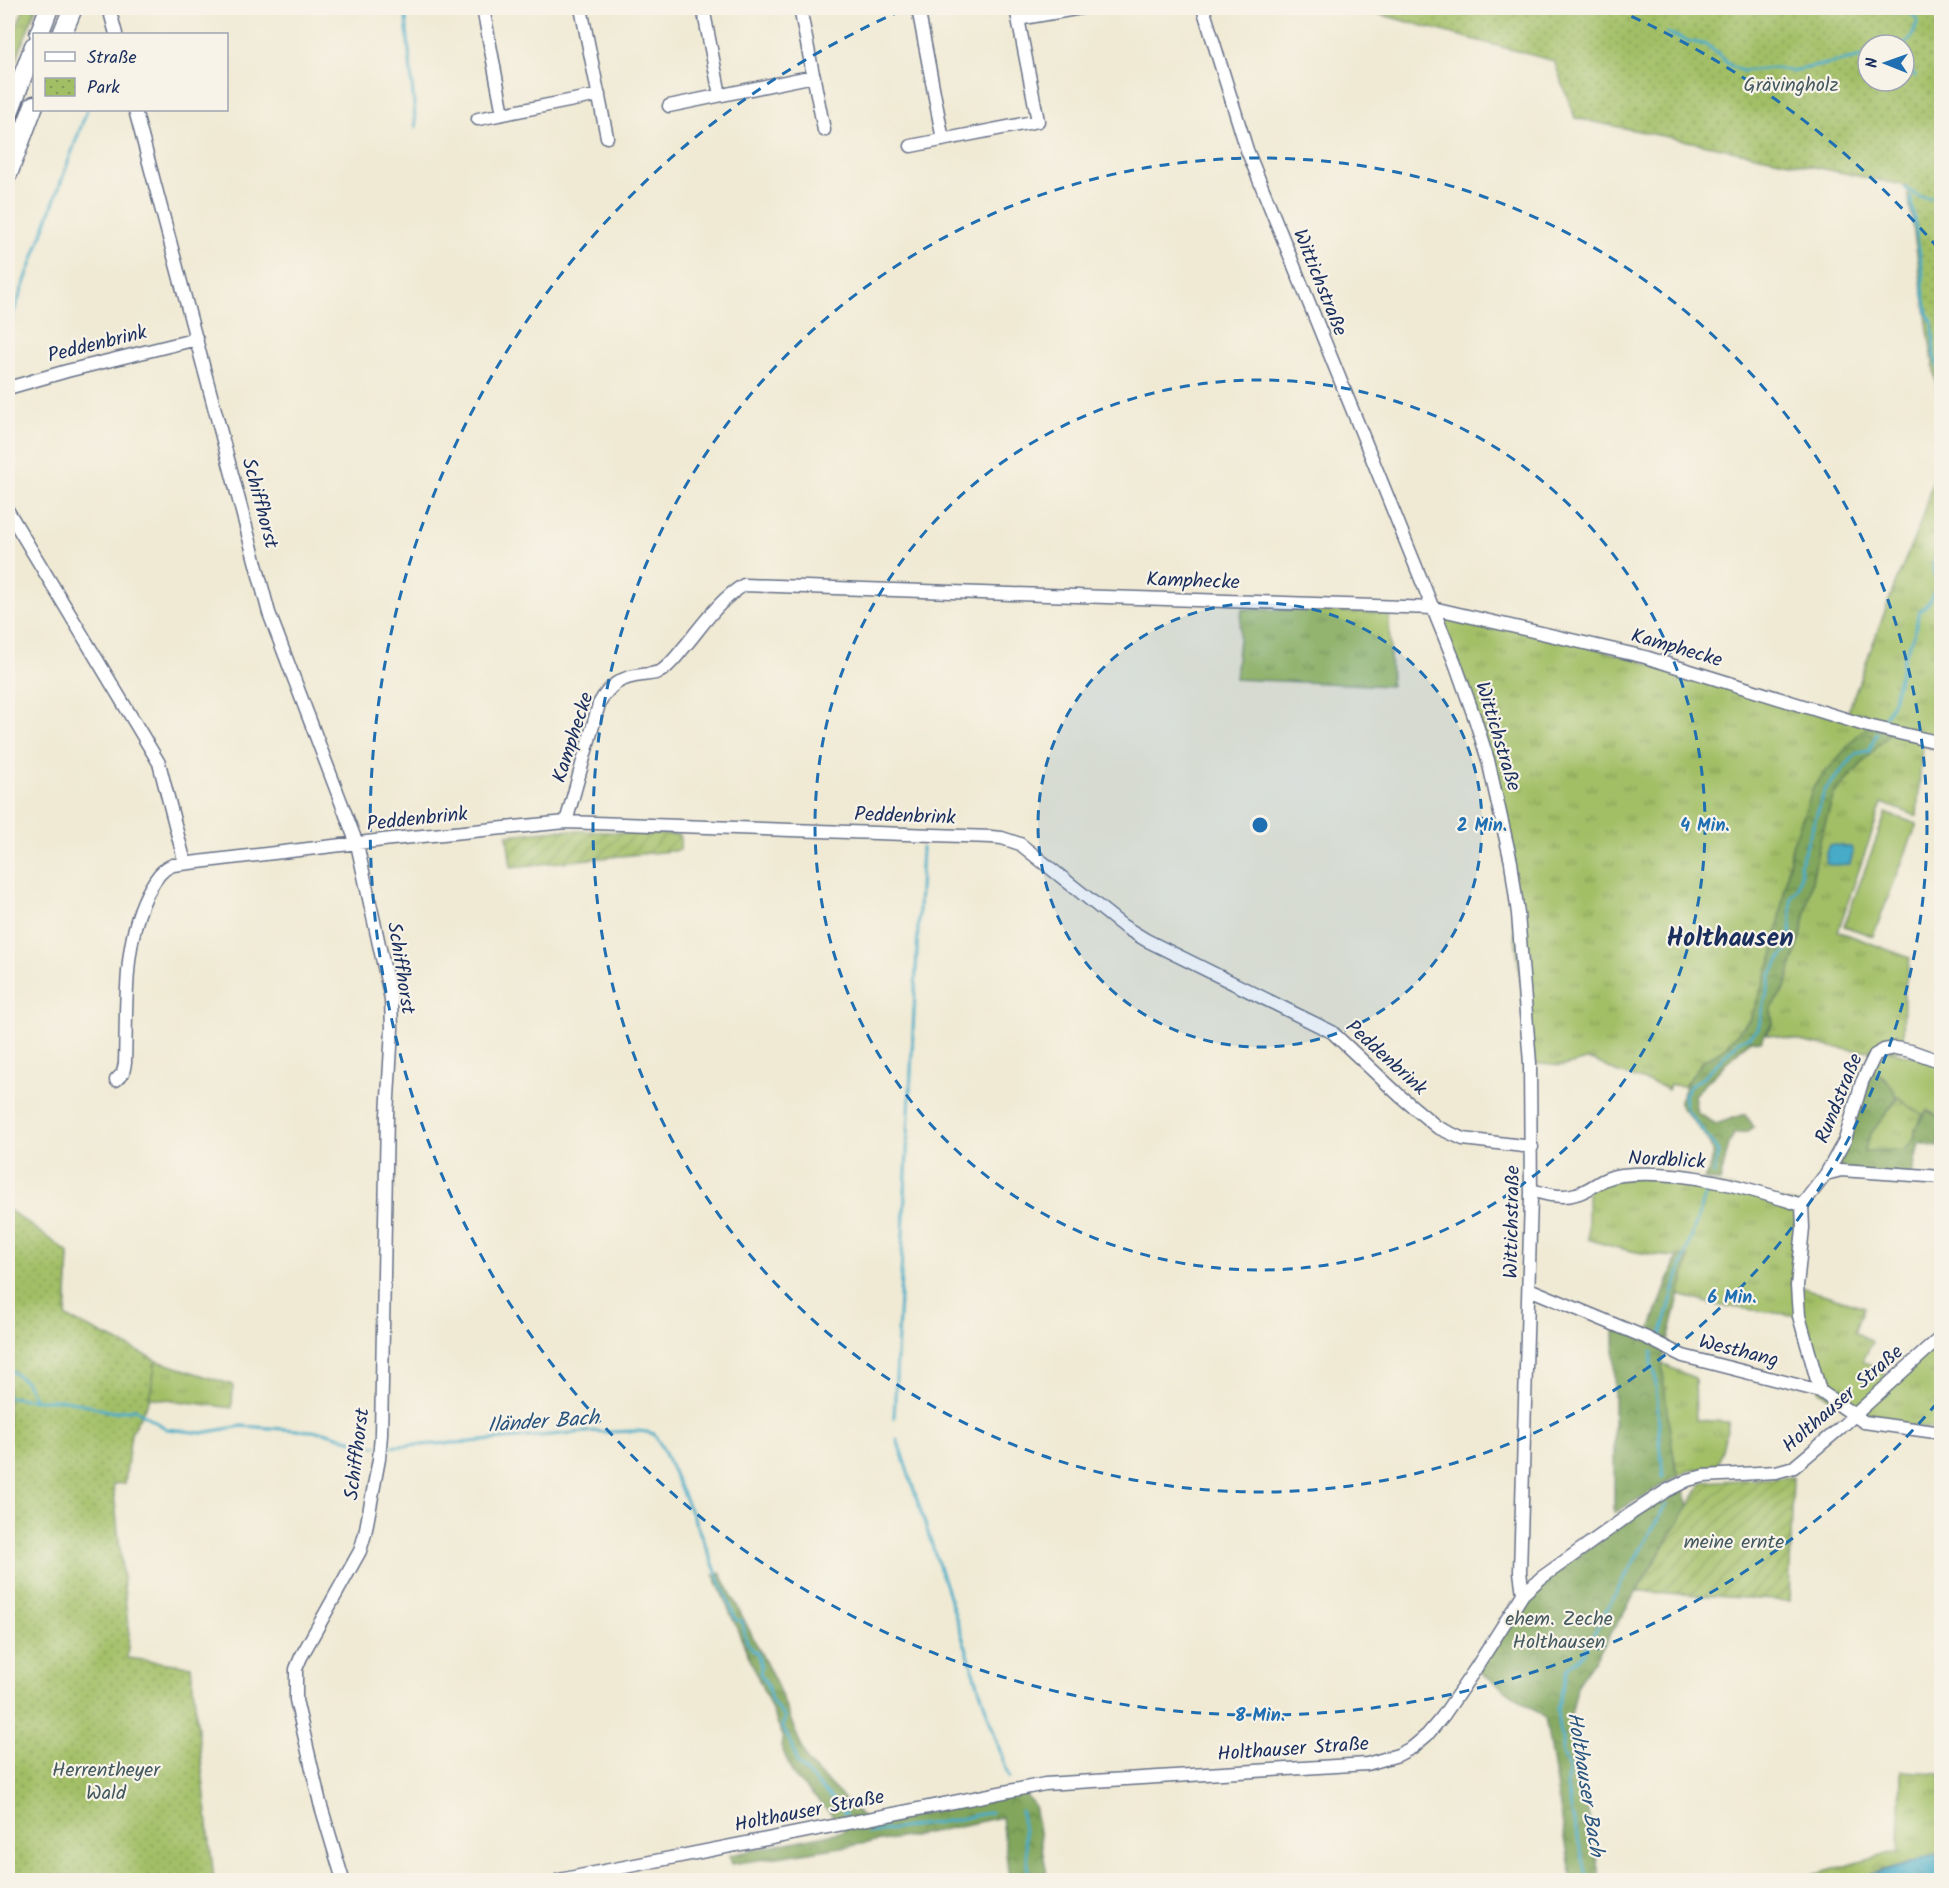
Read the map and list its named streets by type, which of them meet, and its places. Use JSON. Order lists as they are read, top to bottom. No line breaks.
{"streets":{"street":["Wittichstraße","Peddenbrink","Schiffhorst","Kamphecke","Rundstraße","Nordblick","Westhang","Holthauser Straße"]},"crossings":[["Wittichstraße","Peddenbrink"],["Wittichstraße","Kamphecke"],["Wittichstraße","Nordblick"],["Wittichstraße","Westhang"],["Wittichstraße","Holthauser Straße"],["Peddenbrink","Schiffhorst"],["Peddenbrink","Kamphecke"],["Rundstraße","Nordblick"],["Westhang","Holthauser Straße"]],"districts":["Holthausen"],"water":["Iländer Bach","Holthauser Bach"],"parks":["Grävingholz","meine ernte","ehem. Zeche Holthausen","Herrentheyer Wald"],"legend":["Straße","Park"],"north":"left","rings":["2 Min.","4 Min.","6 Min.","8 Min."]}
